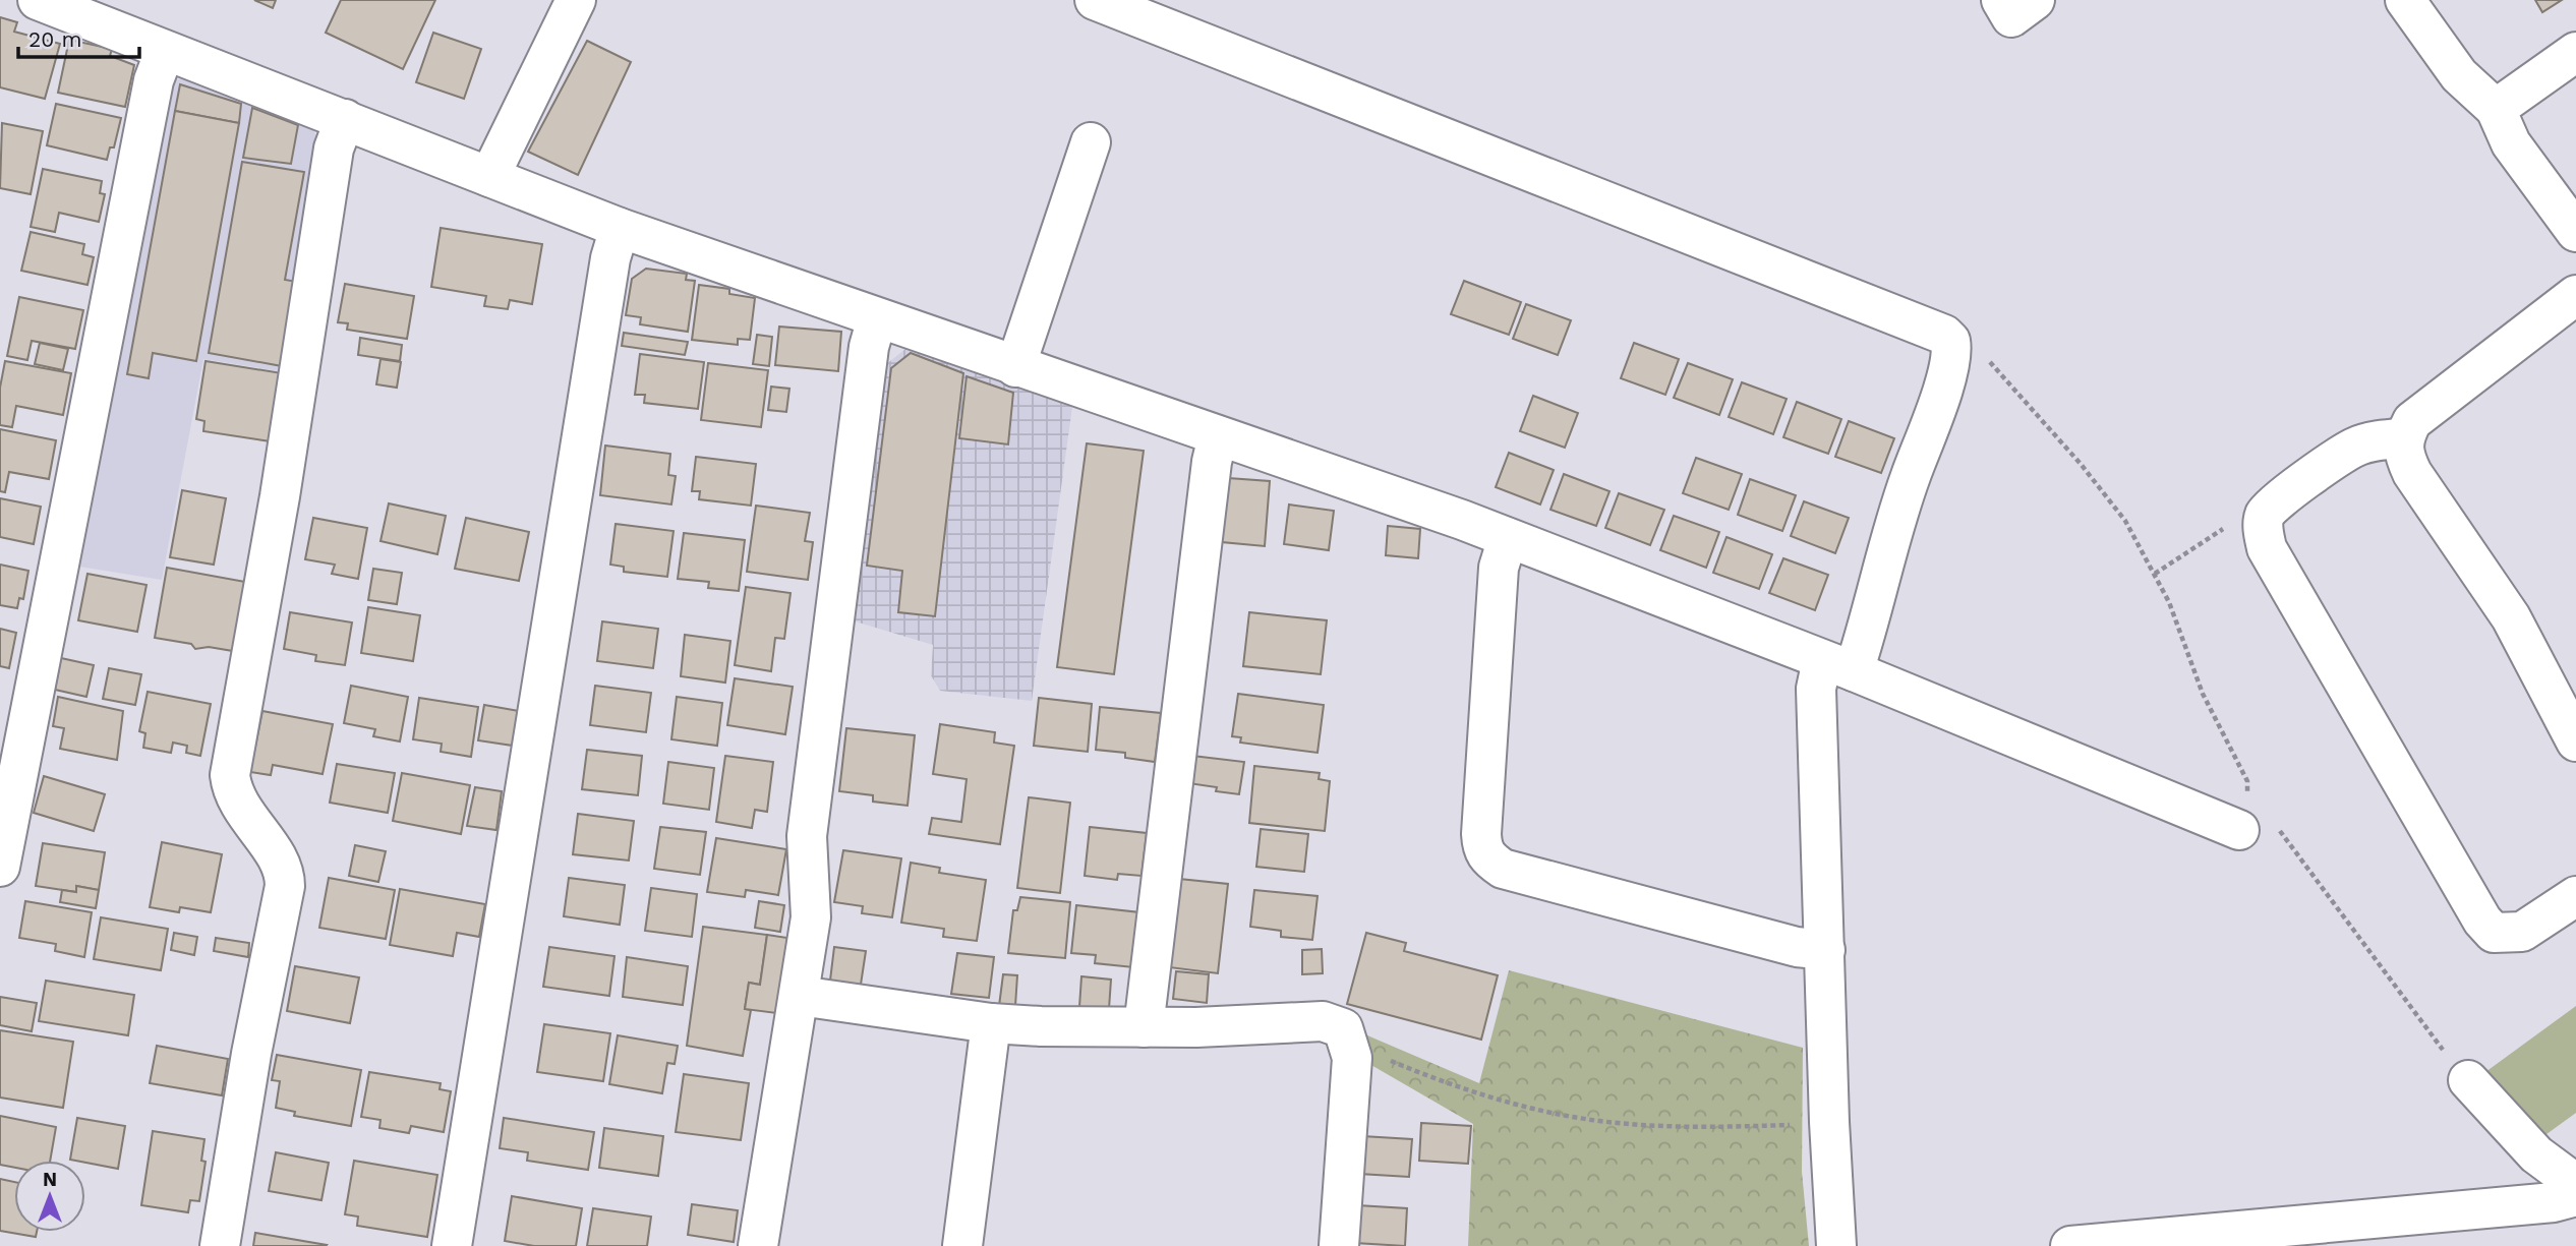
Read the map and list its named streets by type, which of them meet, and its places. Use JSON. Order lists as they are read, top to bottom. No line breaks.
{"scale_bar":"20 m","north":"top"}
